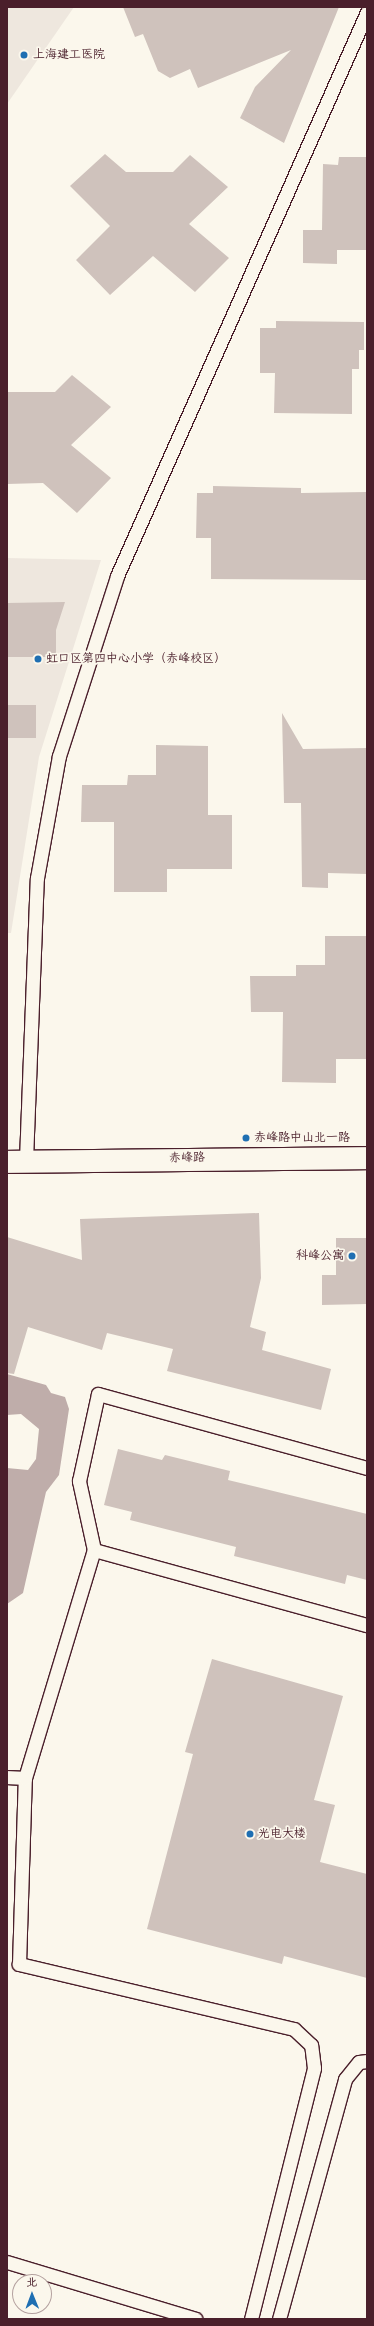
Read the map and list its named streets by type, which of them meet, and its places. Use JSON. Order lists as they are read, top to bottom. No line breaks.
{"streets":{"street":["赤峰路"]},"places":["上海建工医院","虹口区第四中心小学（赤峰校区）","赤峰路中山北一路","科峰公寓","光电大楼"],"north":"top"}
